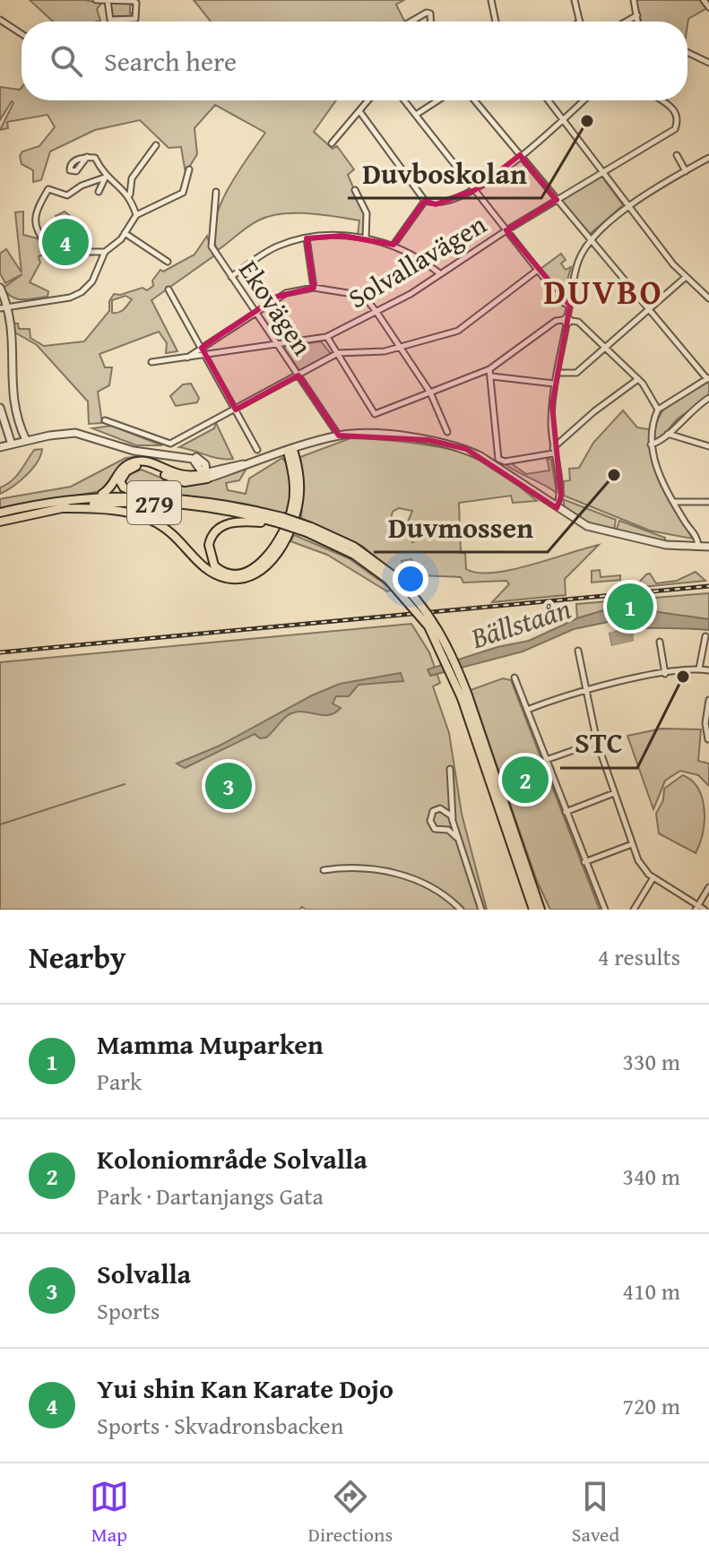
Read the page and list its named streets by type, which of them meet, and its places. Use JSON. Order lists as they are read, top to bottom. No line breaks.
{"streets":{"main road":["279"],"street":["Solvallavägen","Ekovägen"]},"crossings":[["Solvallavägen","Ekovägen"]],"districts":["DUVBO"],"water":["Bällstaån"],"places":["Duvboskolan","Duvmossen","STC"],"page":{"search":"Search here","pins":["4","1","2","3"],"heading":["Nearby","4 results"],"list":[{"mark":"1","name":"Mamma Muparken","note":"Park","value":"330 m"},{"mark":"2","name":"Koloniområde Solvalla","note":"Park · Dartanjangs Gata","value":"340 m"},{"mark":"3","name":"Solvalla","note":"Sports","value":"410 m"},{"mark":"4","name":"Yui shin Kan Karate Dojo","note":"Sports · Skvadronsbacken","value":"720 m"}],"nav":["Map","Directions","Saved"]}}
